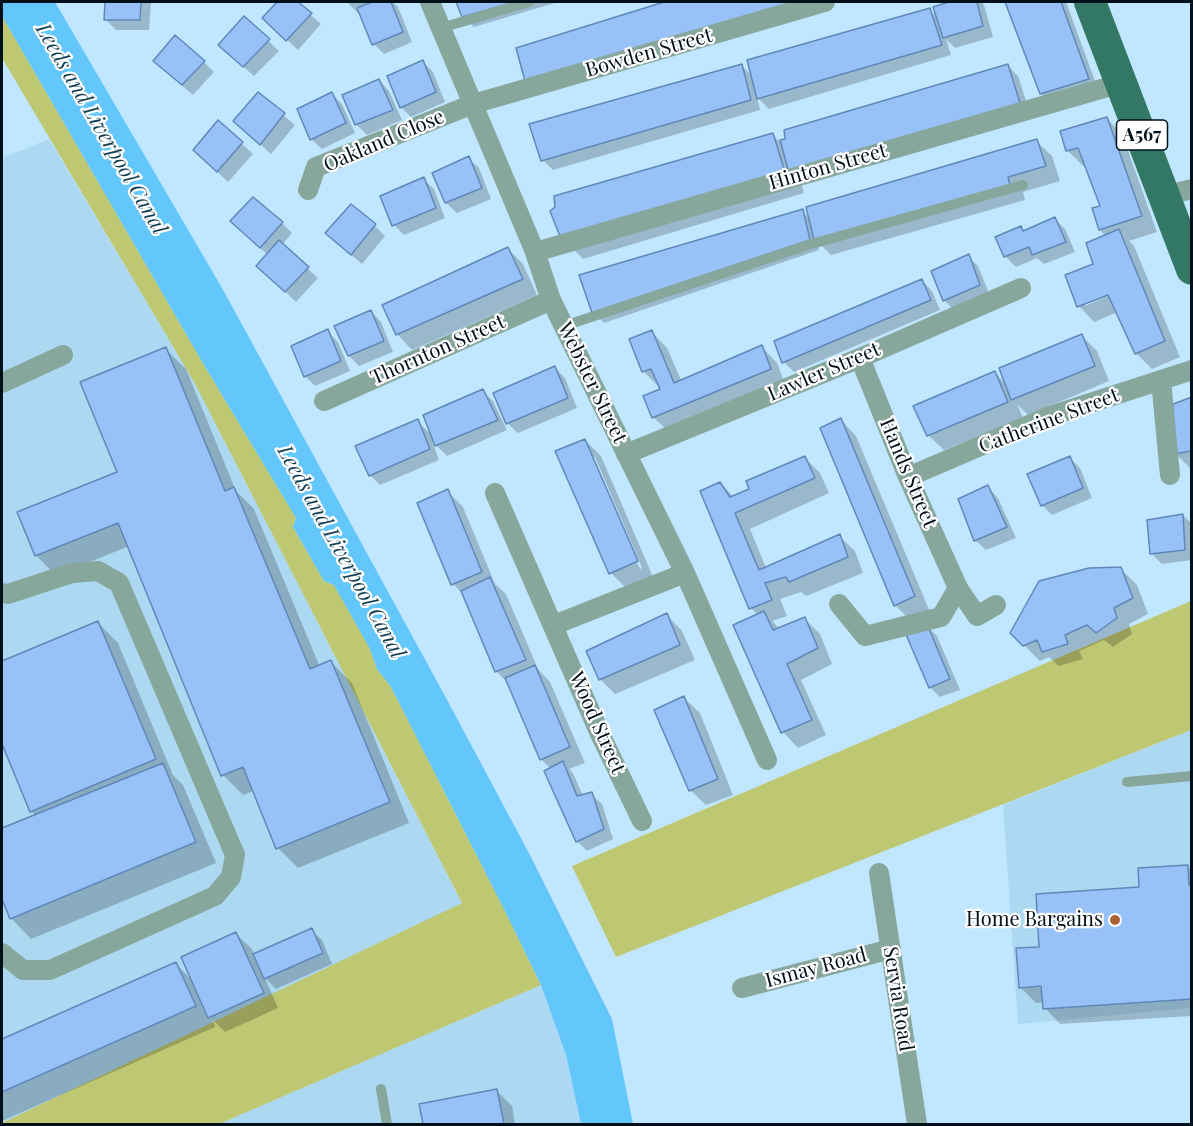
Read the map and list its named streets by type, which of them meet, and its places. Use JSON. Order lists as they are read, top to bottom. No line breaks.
{"streets":{"main road":["A567"],"street":["Bowden Street","Oakland Close","Hinton Street","Thornton Street","Lawler Street","Webster Street","Catherine Street","Hands Street","Wood Street","Ismay Road","Servia Road"]},"crossings":[["Bowden Street","Oakland Close"],["Bowden Street","Webster Street"],["A567","Hinton Street"],["Oakland Close","Webster Street"],["Hinton Street","Webster Street"],["Thornton Street","Webster Street"],["Lawler Street","Webster Street"],["Lawler Street","Hands Street"],["Catherine Street","Hands Street"],["Ismay Road","Servia Road"]],"water":["Leeds and Liverpool Canal"],"places":["Home Bargains"]}
